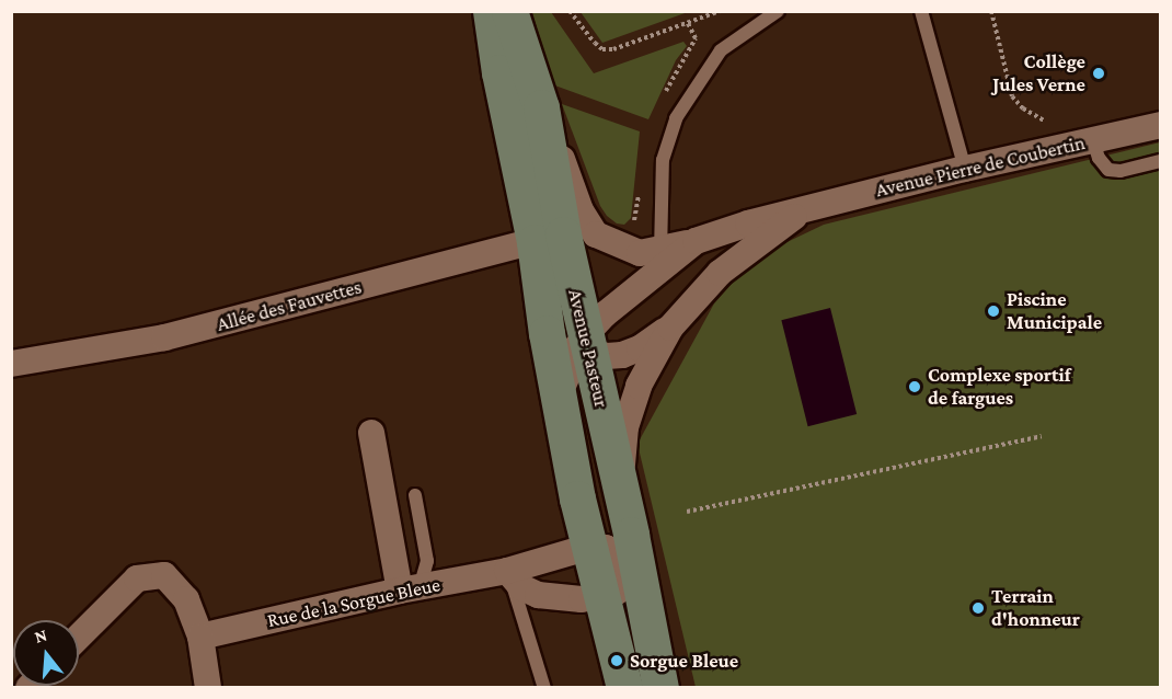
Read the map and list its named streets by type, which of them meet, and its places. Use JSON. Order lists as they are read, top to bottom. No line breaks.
{"streets":{"main road":["Avenue Pasteur"],"street":["Avenue Pierre de Coubertin","Allée des Fauvettes","Rue de la Sorgue Bleue"]},"crossings":[["Avenue Pierre de Coubertin","Avenue Pasteur"],["Allée des Fauvettes","Avenue Pasteur"],["Avenue Pasteur","Rue de la Sorgue Bleue"]],"places":["Collège Jules Verne","Piscine Municipale","Complexe sportif de fargues","Terrain d'honneur","Sorgue Bleue"],"north":"top"}
